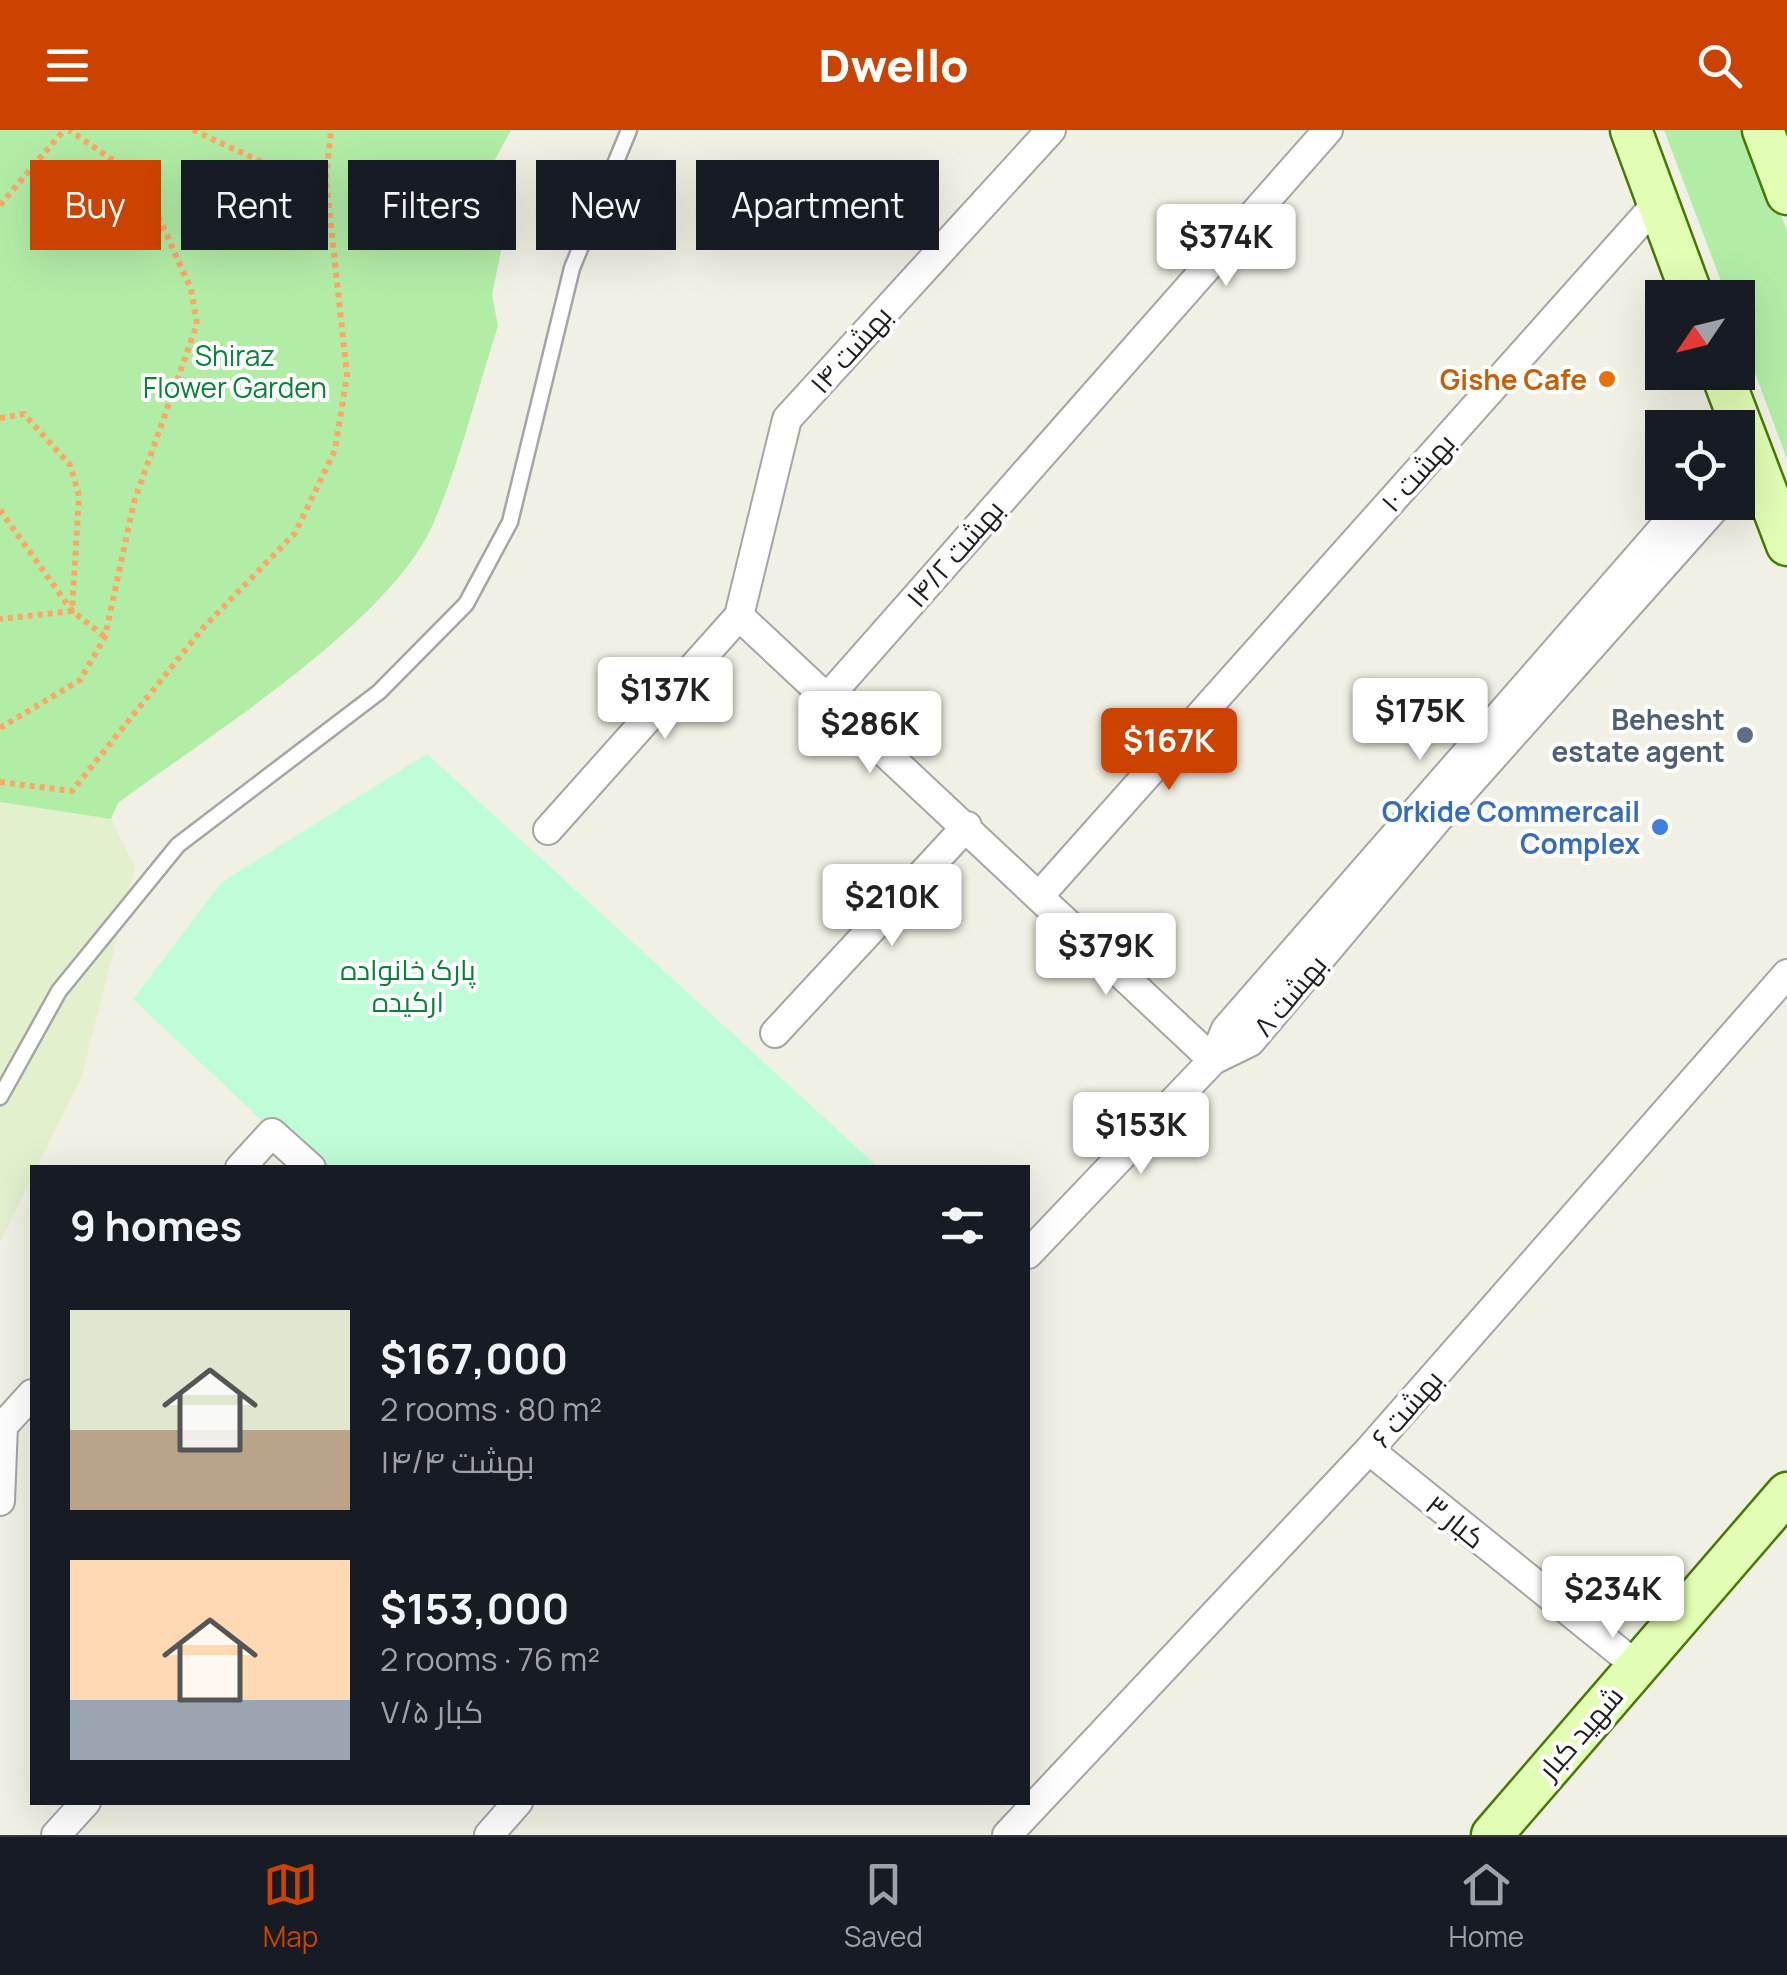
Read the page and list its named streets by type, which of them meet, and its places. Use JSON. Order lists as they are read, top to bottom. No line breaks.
{"streets":{"street":["۱۴ بهشت","۱۰ بهشت","۱۴/۲ بهشت","۸ بهشت","۶ بهشت","۳ کبار","شهید کبار"]},"crossings":[["۶ بهشت","۳ کبار"],["۳ کبار","شهید کبار"]],"parks":["Shiraz Flower Garden","پارک خانواده ارکیده"],"places":["Gishe Cafe","Behesht estate agent","Orkide Commercail Complex"],"north":"bottom left","page":{"header":"Dwello","chip":["Buy","Rent","Filters","New","Apartment"],"price":["$374K","$137K","$175K","$286K","$167K","$210K","$379K","$153K","$234K"],"heading":"9 homes","list":[{"name":"$167,000","note":"2 rooms · 80 m² · ۱۴/۴ بهشت"},{"name":"$153,000","note":"2 rooms · 76 m² · ۷/۵ کبار"}],"tabs":["Map","Saved","Home"]}}
